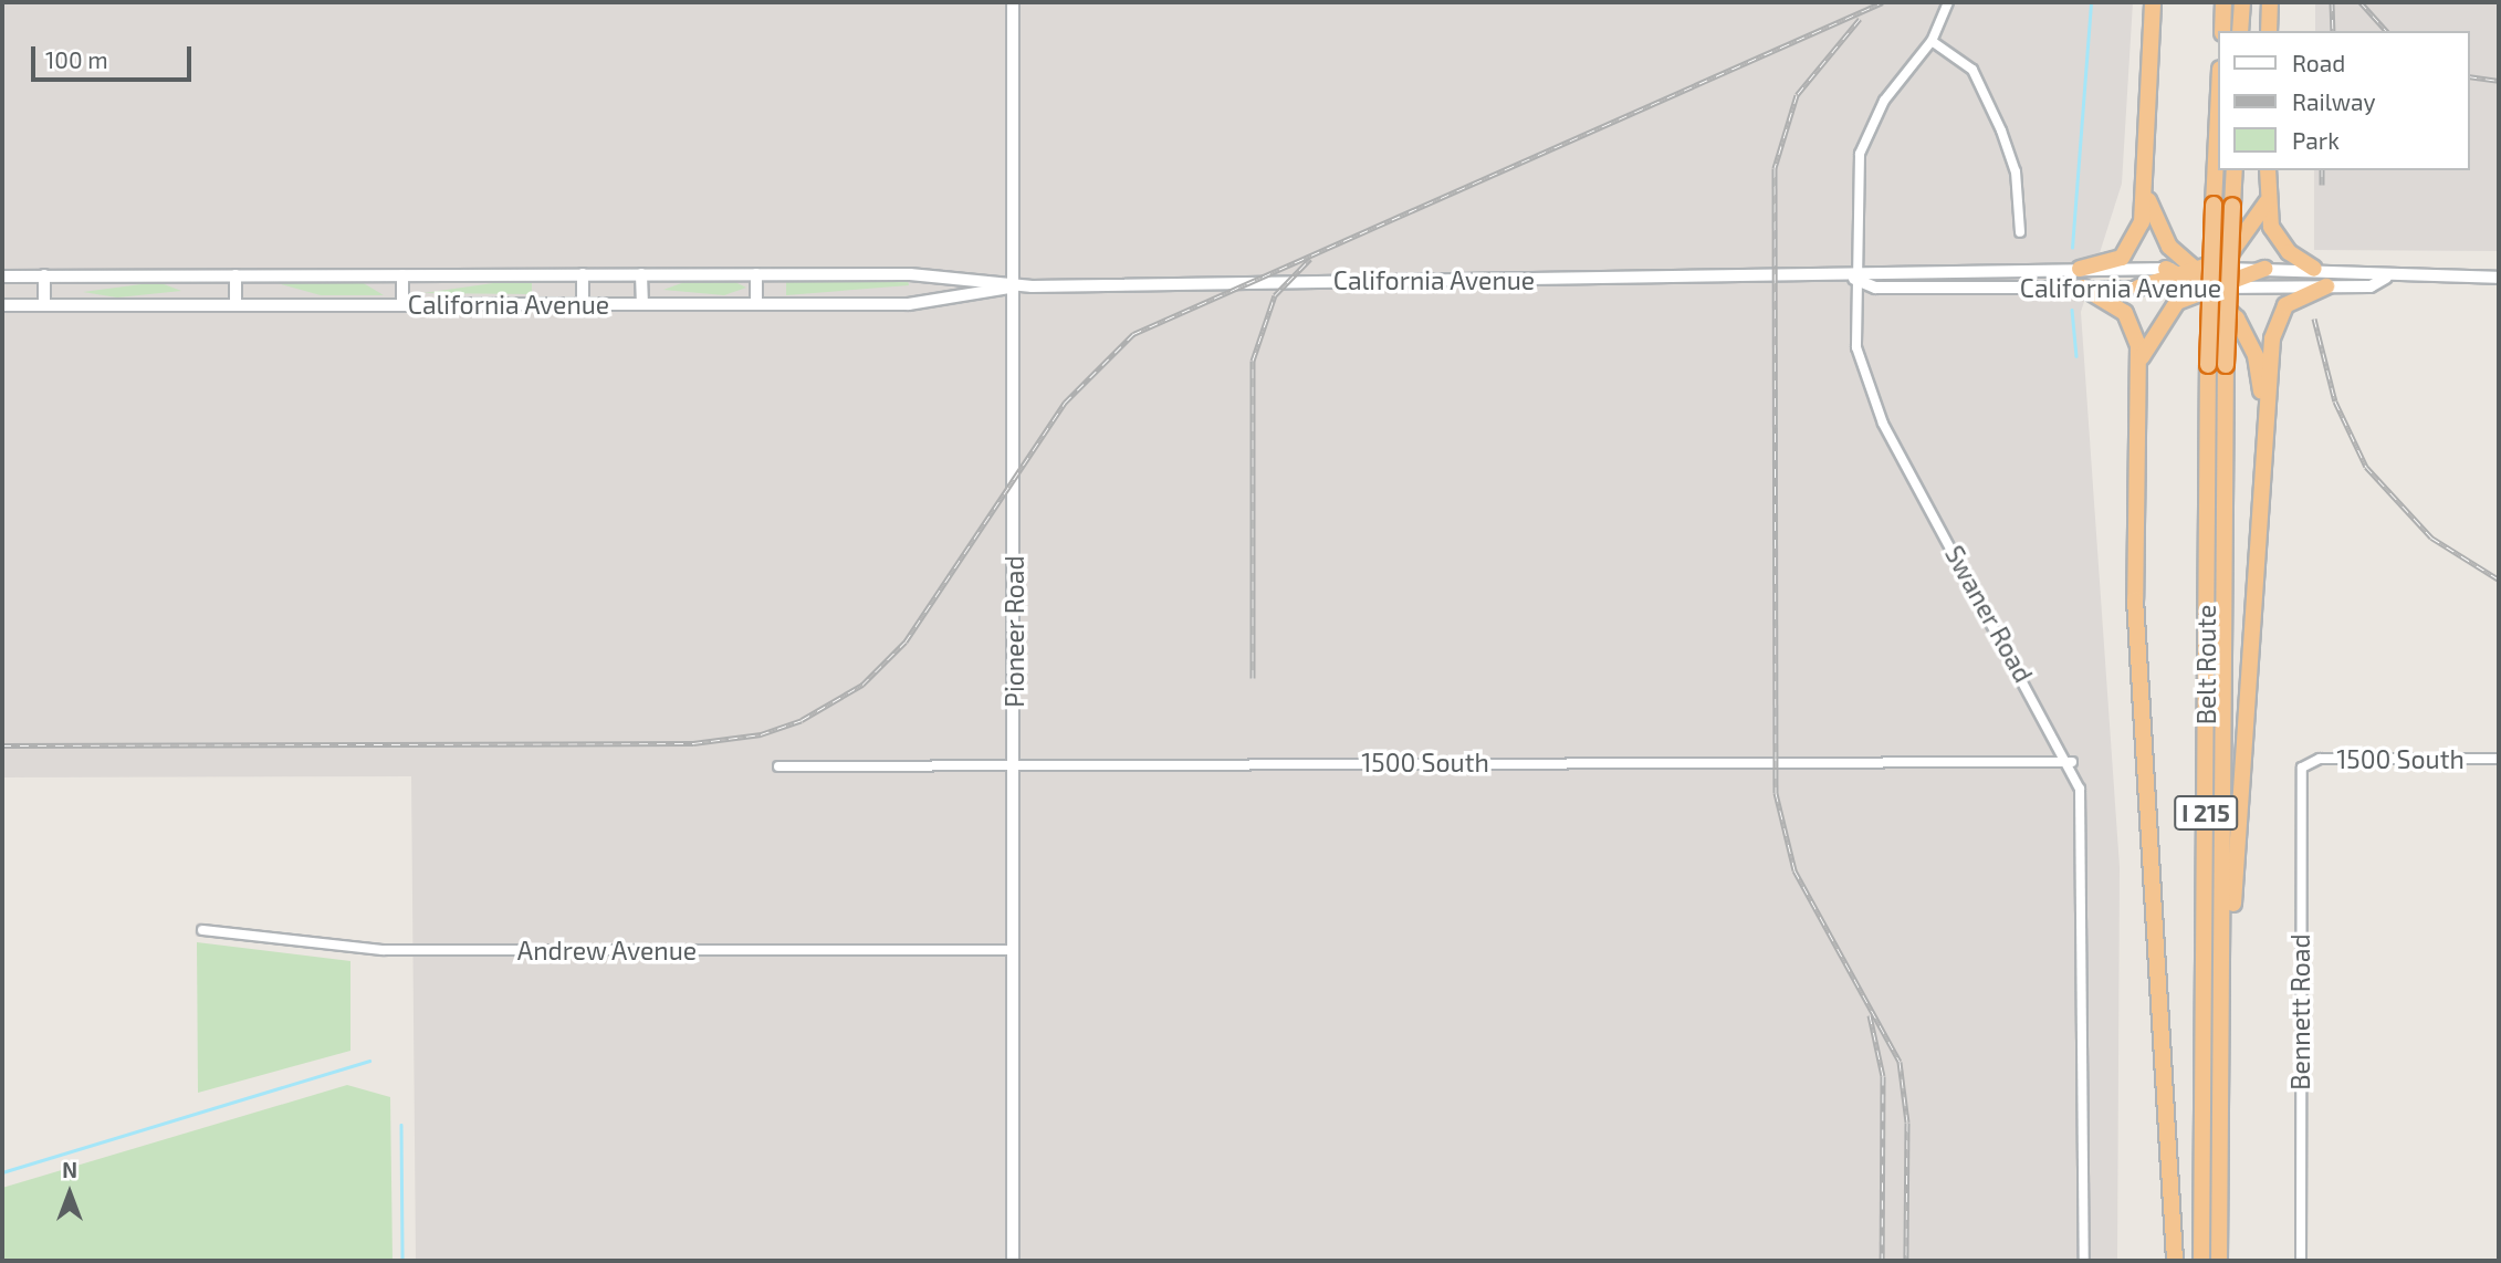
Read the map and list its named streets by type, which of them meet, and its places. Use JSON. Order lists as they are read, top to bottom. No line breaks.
{"streets":{"highway":["Belt Route","I 215"],"main road":["California Avenue","Pioneer Road"],"street":["Swaner Road","1500 South","Andrew Avenue","Bennett Road"]},"crossings":[["California Avenue","Swaner Road"],["California Avenue","Pioneer Road"],["Swaner Road","1500 South"],["Pioneer Road","1500 South"],["Pioneer Road","Andrew Avenue"],["1500 South","Bennett Road"]],"legend":["Road","Railway","Park"],"scale_bar":"100 m","north":"top"}
